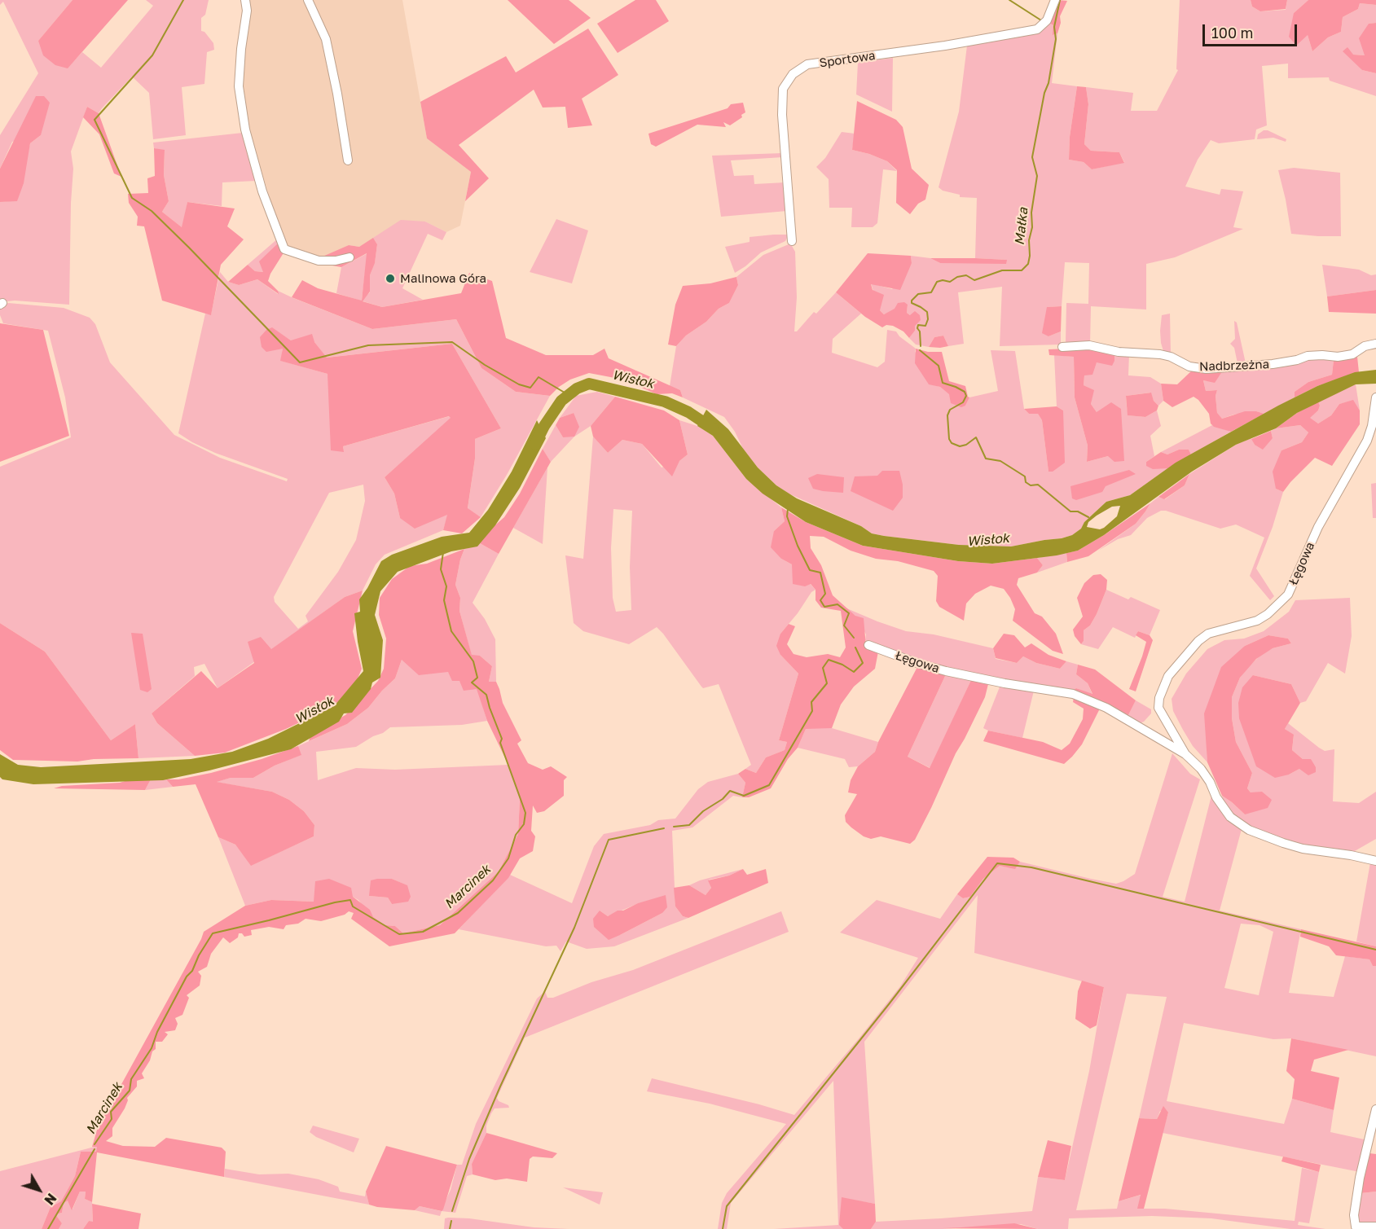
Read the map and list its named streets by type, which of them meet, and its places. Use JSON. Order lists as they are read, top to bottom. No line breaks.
{"streets":{"street":["Sportowa","Nadbrzeżna","Łęgowa"]},"water":["Małka","Wisłok","Marcinek"],"places":["Malinowa Góra"],"scale_bar":"100 m","north":"bottom right"}
